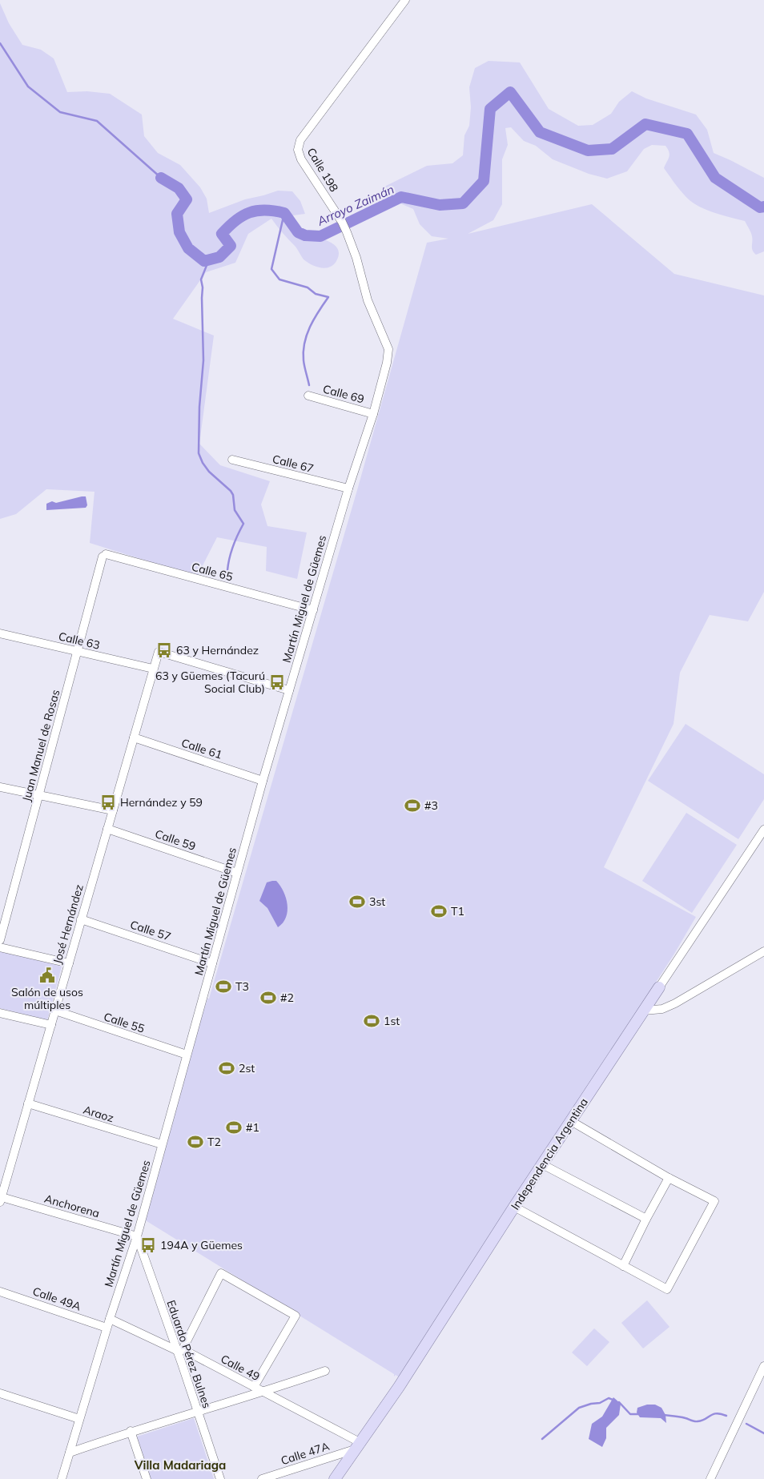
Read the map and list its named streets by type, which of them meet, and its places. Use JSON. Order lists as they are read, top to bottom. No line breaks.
{"streets":{"main road":["Independencia Argentina"],"street":["Calle 198","Calle 69","Calle 67","Calle 65","Martín Miguel de Güemes","Calle 63","Juan Manuel de Rosas","Calle 61","Calle 59","José Hernández","Calle 57","Calle 55","Araoz","Anchorena","Calle 49A","Eduardo Pérez Bulnes","Calle 49","Calle 47A"]},"crossings":[["Calle 198","Martín Miguel de Güemes"],["Calle 69","Martín Miguel de Güemes"],["Calle 67","Martín Miguel de Güemes"],["Calle 65","Martín Miguel de Güemes"],["Calle 65","Juan Manuel de Rosas"],["Martín Miguel de Güemes","Calle 61"],["Martín Miguel de Güemes","Calle 59"],["Martín Miguel de Güemes","José Hernández"],["Martín Miguel de Güemes","Calle 57"],["Martín Miguel de Güemes","Calle 55"],["Martín Miguel de Güemes","Araoz"],["Martín Miguel de Güemes","Anchorena"],["Martín Miguel de Güemes","Calle 49A"],["Martín Miguel de Güemes","Eduardo Pérez Bulnes"],["Martín Miguel de Güemes","Calle 49"],["Calle 63","Juan Manuel de Rosas"],["Calle 63","José Hernández"],["Calle 61","José Hernández"],["Calle 59","José Hernández"],["José Hernández","Calle 57"],["José Hernández","Calle 55"],["José Hernández","Araoz"],["José Hernández","Anchorena"],["Independencia Argentina","Calle 49"],["Independencia Argentina","Calle 47A"],["Anchorena","Eduardo Pérez Bulnes"],["Eduardo Pérez Bulnes","Calle 49"],["Calle 49","Calle 47A"]],"districts":["Villa Madariaga"],"water":["Arroyo Zaimán"],"places":{"bus stop":["63 y Hernández","63 y Güemes (Tacurú Social Club)","Hernández y 59","194A y Güemes"],"sports":["#3","3st","T1","T3","#2","1st","2st","#1","T2"],"public building":["Salón de usos múltiples"]}}
